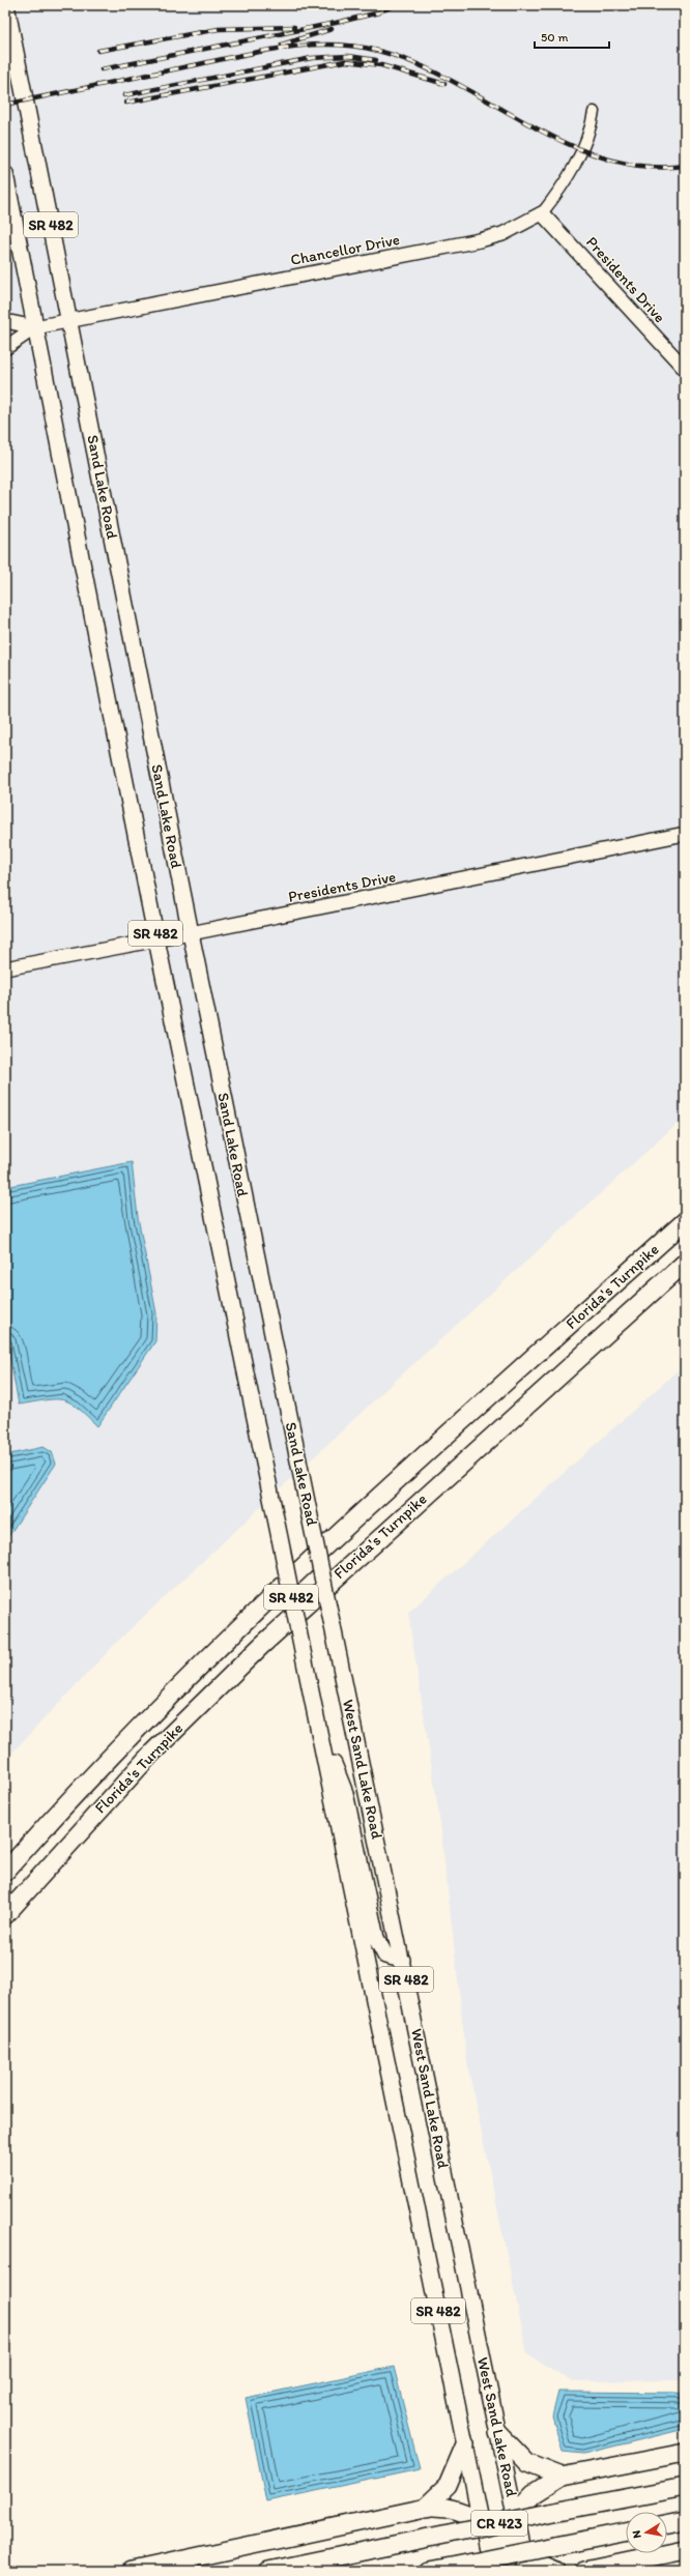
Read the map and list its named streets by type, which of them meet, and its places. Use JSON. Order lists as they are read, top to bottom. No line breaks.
{"streets":{"highway":["Florida's Turnpike","CR 423"],"main road":["SR 482","Sand Lake Road","West Sand Lake Road"],"street":["Chancellor Drive","Presidents Drive"]},"crossings":[["SR 482","Chancellor Drive"],["SR 482","Presidents Drive"],["Chancellor Drive","Presidents Drive"],["Chancellor Drive","Sand Lake Road"],["Presidents Drive","Sand Lake Road"],["Sand Lake Road","West Sand Lake Road"]],"scale_bar":"50 m","north":"left"}
